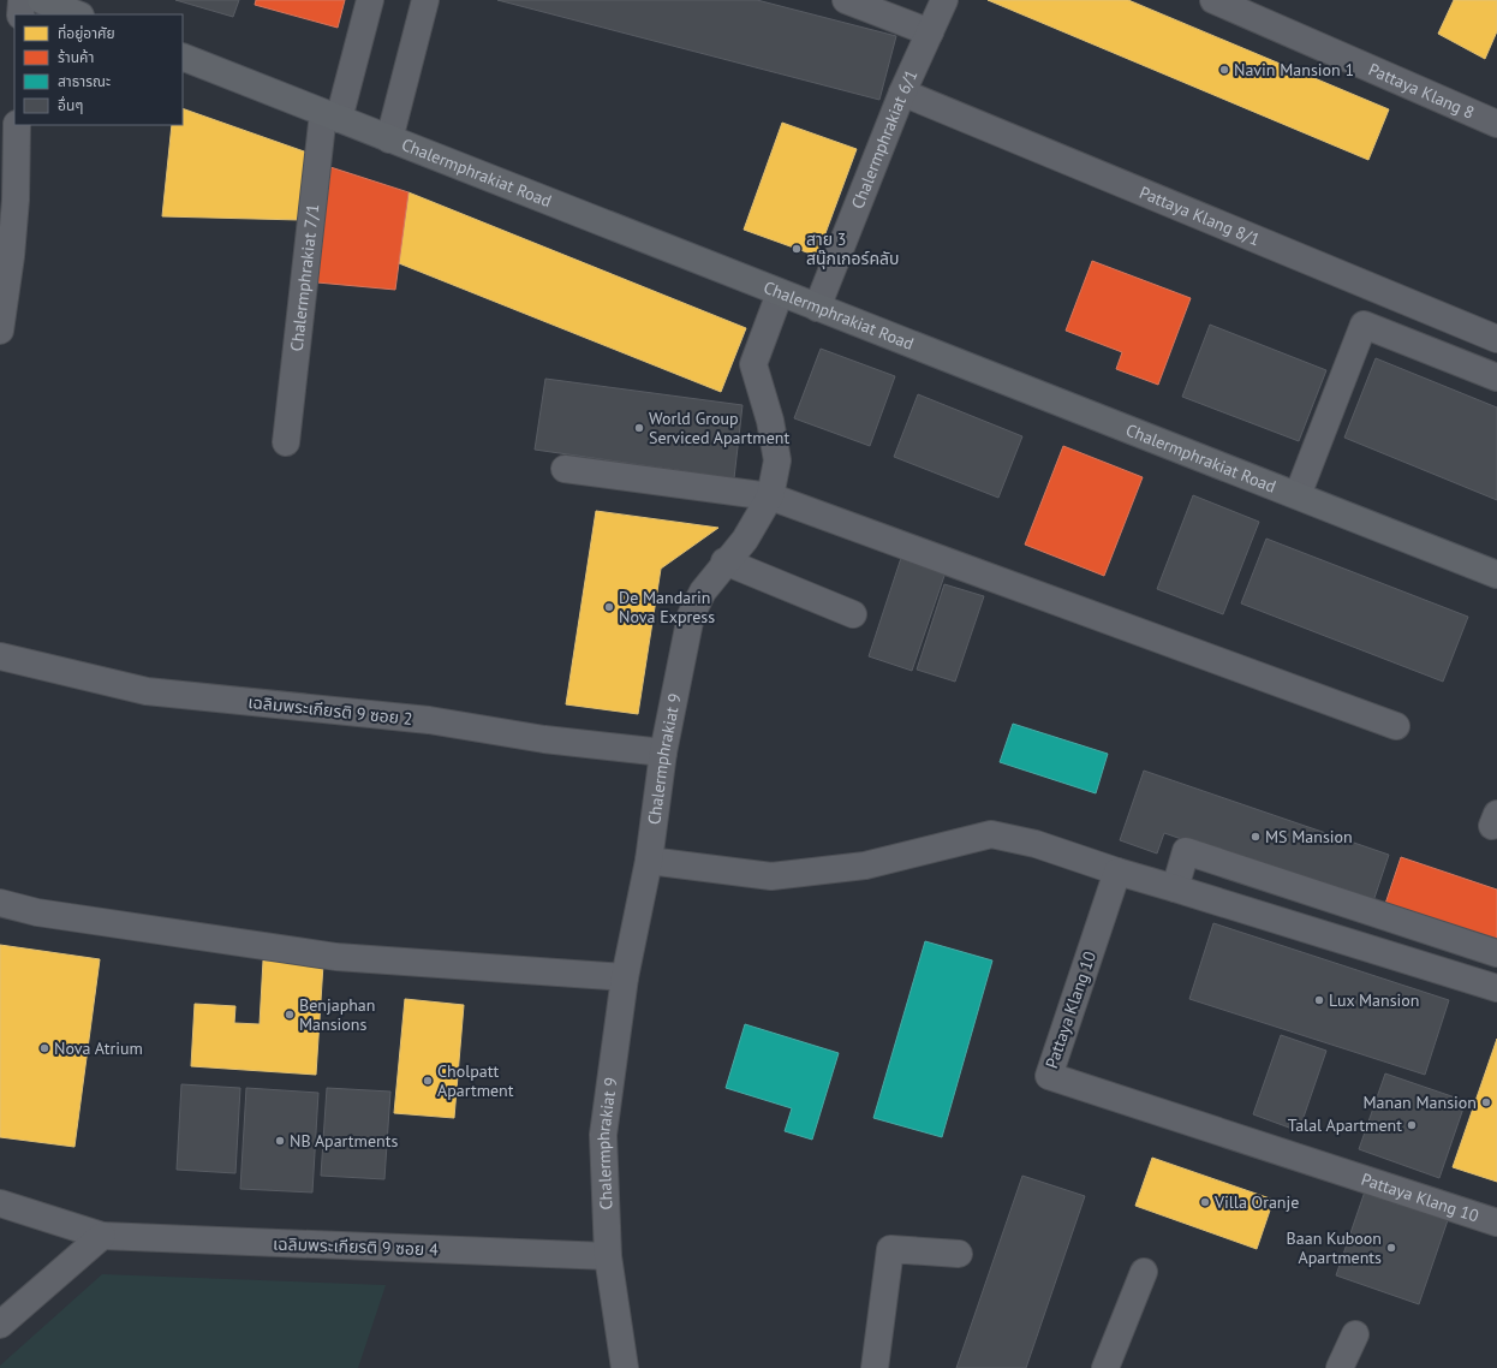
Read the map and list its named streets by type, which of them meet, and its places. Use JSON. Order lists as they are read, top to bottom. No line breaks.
{"streets":{"main road":["Chalermphrakiat Road"],"street":["Pattaya Klang 8","Chalermphrakiat 6/1","Pattaya Klang 8/1","Chalermphrakiat 7/1","เฉลิมพระเกียรติ 9 ซอย 2","Chalermphrakiat 9","Pattaya Klang 10","เฉลิมพระเกียรติ 9 ซอย 4"]},"crossings":[["Chalermphrakiat 6/1","Chalermphrakiat Road"],["Chalermphrakiat 6/1","Pattaya Klang 8/1"],["Chalermphrakiat Road","Chalermphrakiat 7/1"],["Chalermphrakiat Road","Chalermphrakiat 9"],["เฉลิมพระเกียรติ 9 ซอย 2","Chalermphrakiat 9"],["Chalermphrakiat 9","เฉลิมพระเกียรติ 9 ซอย 4"]],"places":["Navin Mansion 1","สาย 3 สนุ๊กเกอร์คลับ","World Group Serviced Apartment","De Mandarin Nova Express","MS Mansion","Lux Mansion","Benjaphan Mansions","Nova Atrium","Cholpatt Apartment","Manan Mansion","Talal Apartment","NB Apartments","Villa Oranje","Baan Kuboon Apartments"],"legend":["ที่อยู่อาศัย","ร้านค้า","สาธารณะ","อื่นๆ"]}
